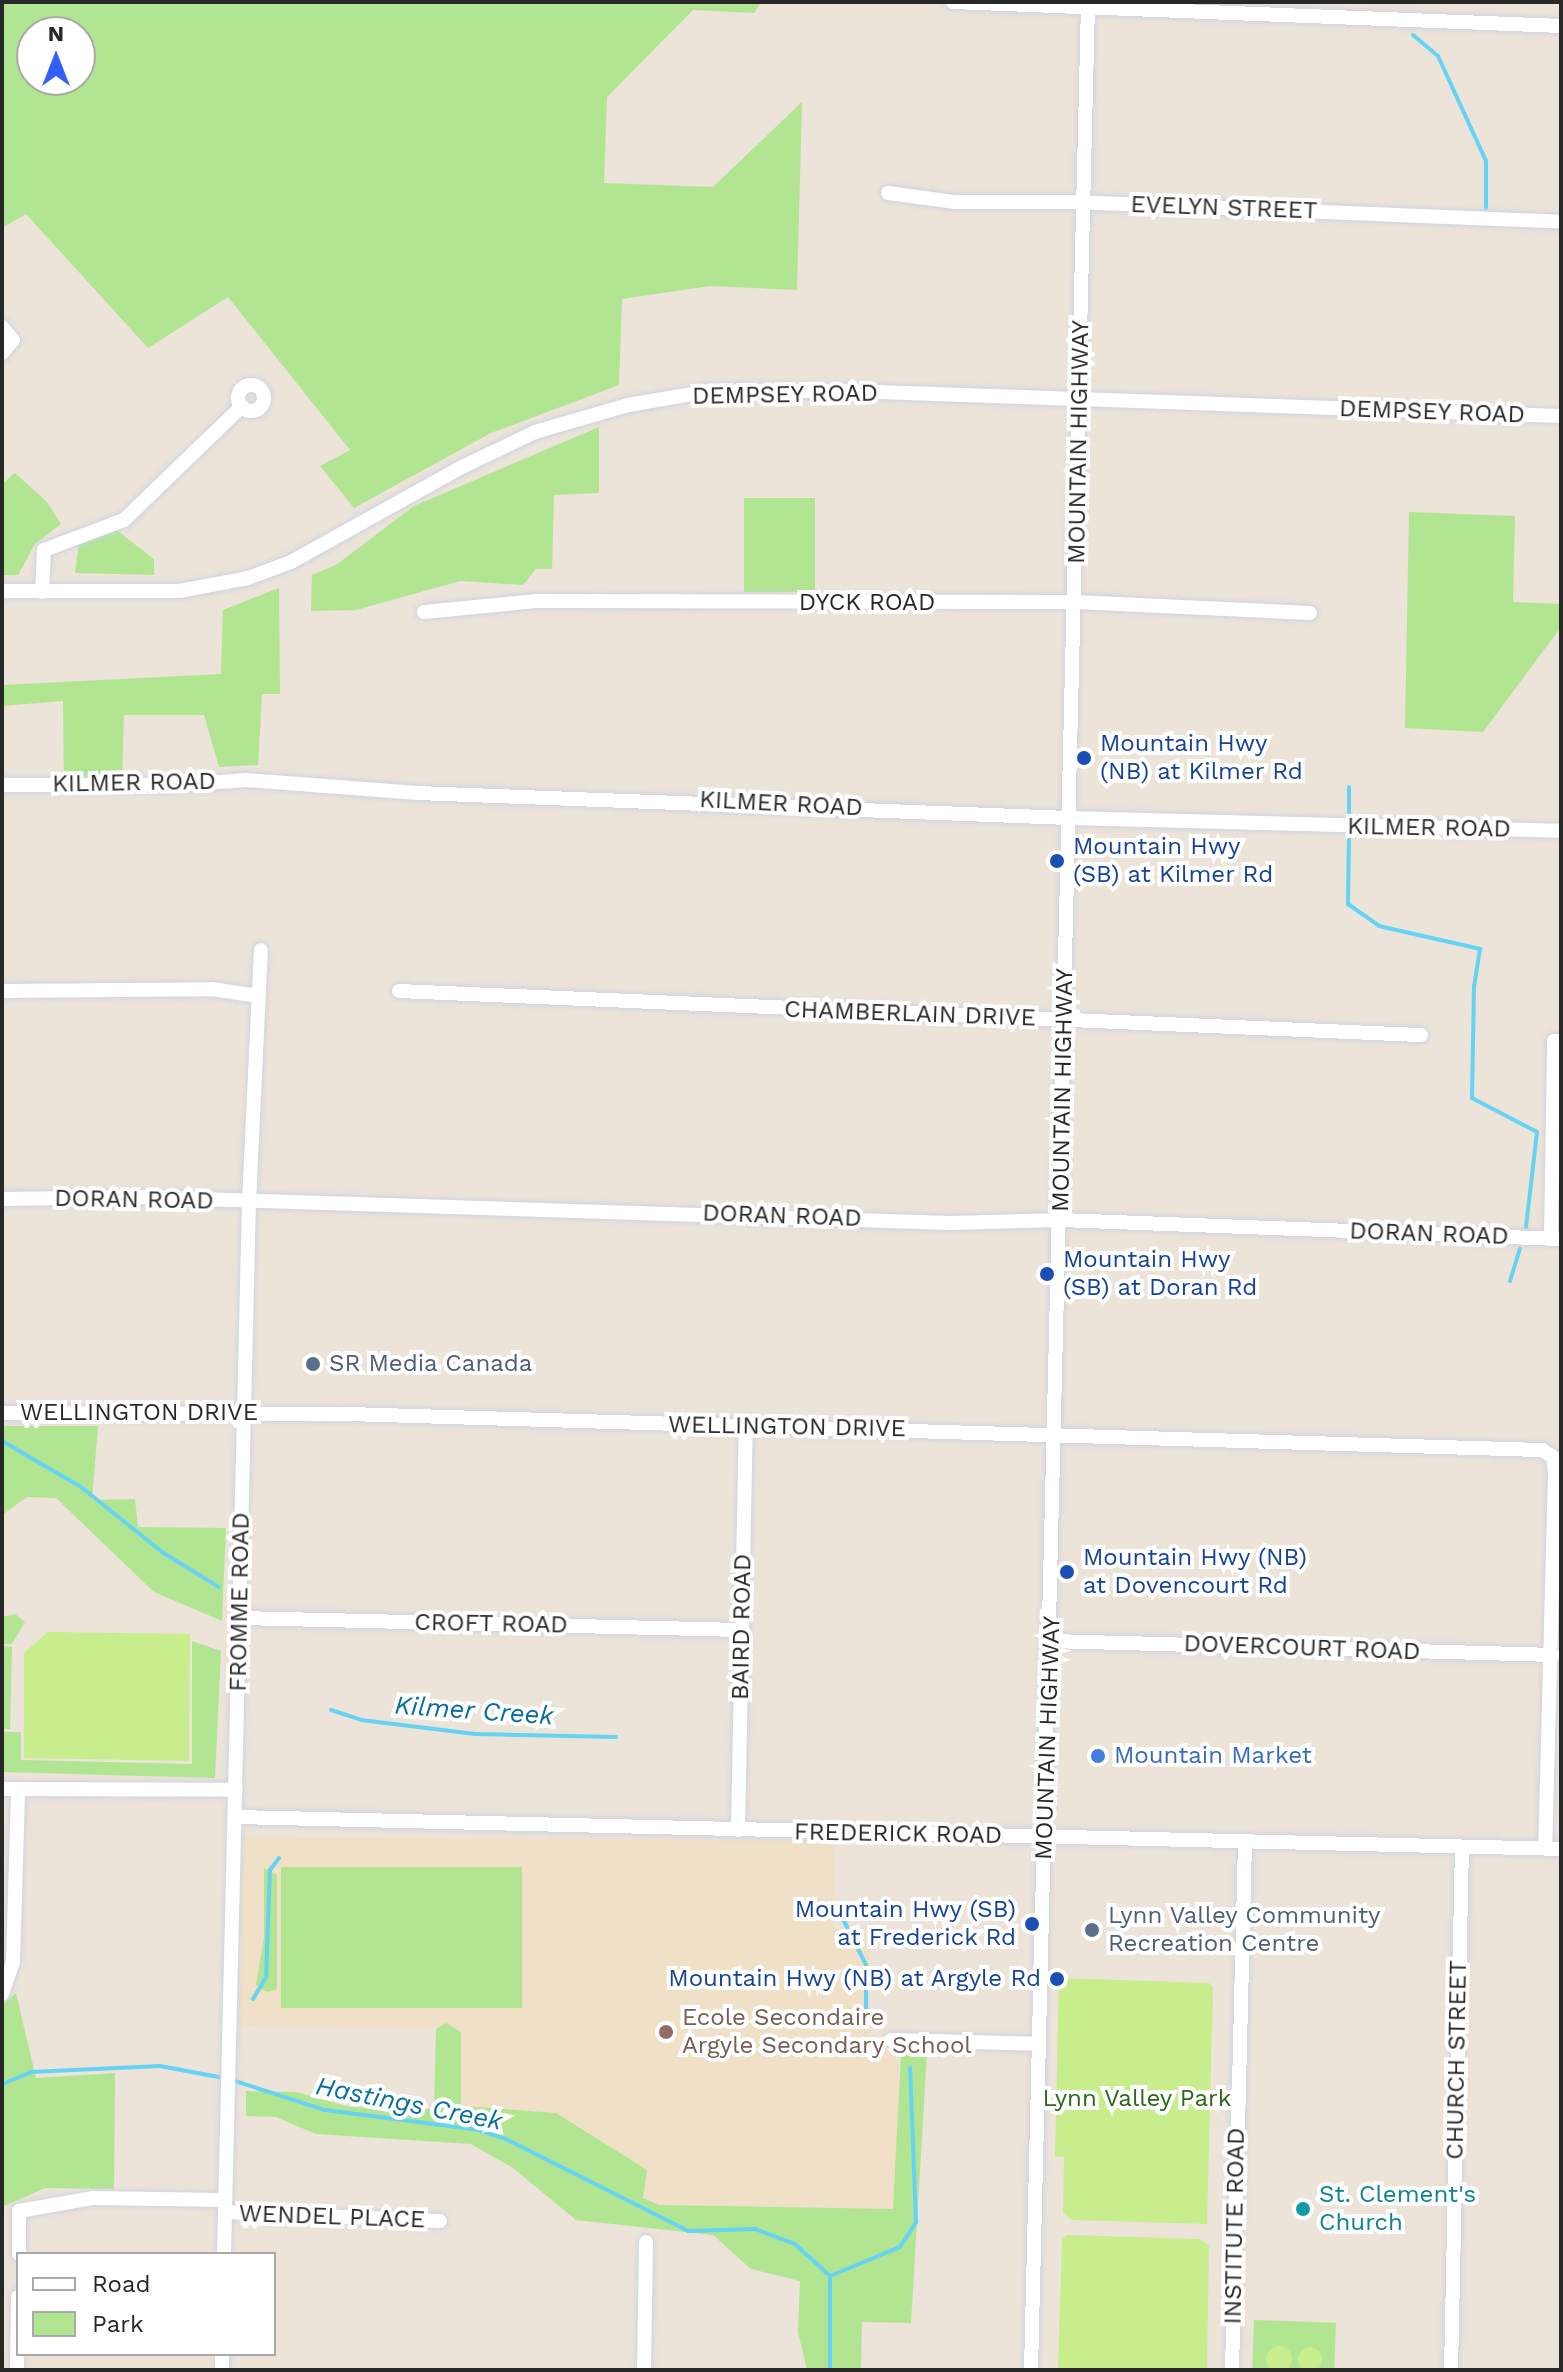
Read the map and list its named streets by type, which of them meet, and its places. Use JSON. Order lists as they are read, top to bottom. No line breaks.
{"streets":{"street":["EVELYN STREET","DEMPSEY ROAD","MOUNTAIN HIGHWAY","DYCK ROAD","KILMER ROAD","CHAMBERLAIN DRIVE","DORAN ROAD","WELLINGTON DRIVE","FROMME ROAD","CROFT ROAD","BAIRD ROAD","DOVERCOURT ROAD","FREDERICK ROAD","CHURCH STREET","WENDEL PLACE","INSTITUTE ROAD"]},"crossings":[["EVELYN STREET","MOUNTAIN HIGHWAY"],["DEMPSEY ROAD","MOUNTAIN HIGHWAY"],["MOUNTAIN HIGHWAY","DYCK ROAD"],["MOUNTAIN HIGHWAY","KILMER ROAD"],["MOUNTAIN HIGHWAY","CHAMBERLAIN DRIVE"],["MOUNTAIN HIGHWAY","DORAN ROAD"],["MOUNTAIN HIGHWAY","WELLINGTON DRIVE"],["MOUNTAIN HIGHWAY","DOVERCOURT ROAD"],["MOUNTAIN HIGHWAY","FREDERICK ROAD"],["DORAN ROAD","FROMME ROAD"],["WELLINGTON DRIVE","FROMME ROAD"],["WELLINGTON DRIVE","BAIRD ROAD"],["WELLINGTON DRIVE","DOVERCOURT ROAD"],["FROMME ROAD","CROFT ROAD"],["FROMME ROAD","FREDERICK ROAD"],["FROMME ROAD","WENDEL PLACE"],["CROFT ROAD","BAIRD ROAD"],["BAIRD ROAD","FREDERICK ROAD"],["FREDERICK ROAD","CHURCH STREET"],["FREDERICK ROAD","INSTITUTE ROAD"]],"water":["Kilmer Creek","Hastings Creek"],"parks":["Lynn Valley Park"],"places":["Mountain Hwy (NB) at Kilmer Rd","Mountain Hwy (SB) at Kilmer Rd","Mountain Hwy (SB) at Doran Rd","SR Media Canada","Mountain Hwy (NB) at Dovencourt Rd","Mountain Market","Mountain Hwy (SB) at Frederick Rd","Lynn Valley Community Recreation Centre","Mountain Hwy (NB) at Argyle Rd","Ecole Secondaire Argyle Secondary School","St. Clement's Church"],"legend":["Road","Park"],"north":"top"}
